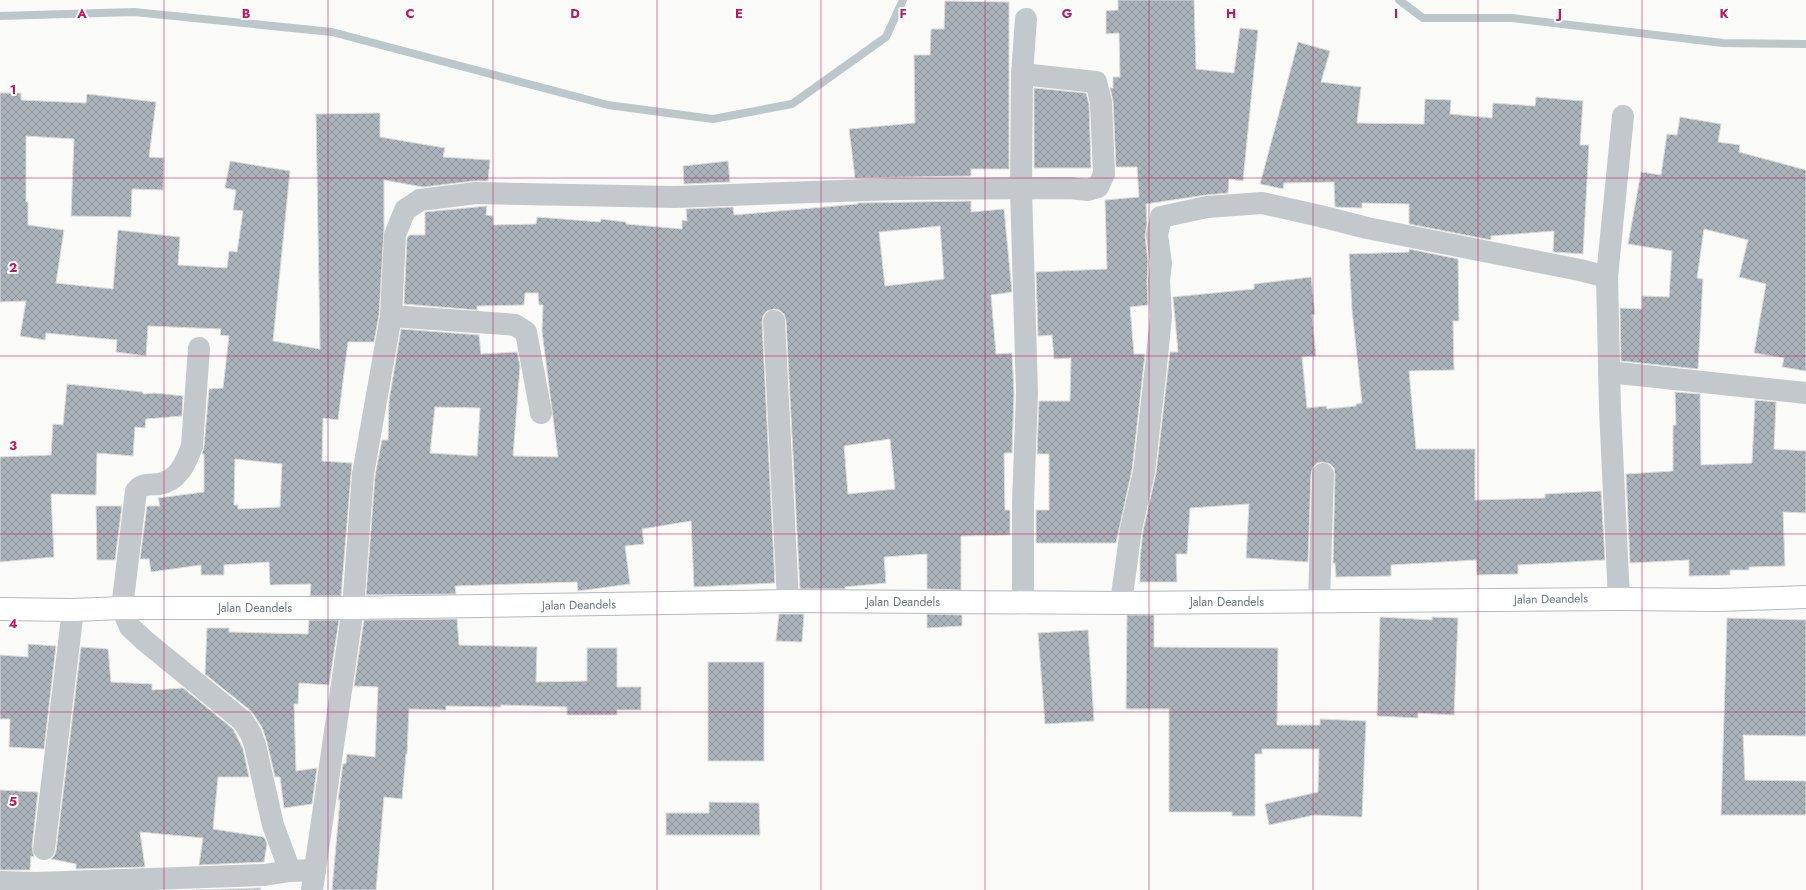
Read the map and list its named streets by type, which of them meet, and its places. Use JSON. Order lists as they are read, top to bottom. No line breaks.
{"streets":{"street":["Jalan Deandels"]},"grid":{"columns":["A","B","C","D","E","F","G","H","I","J","K"],"rows":["1","2","3","4","5"]}}
